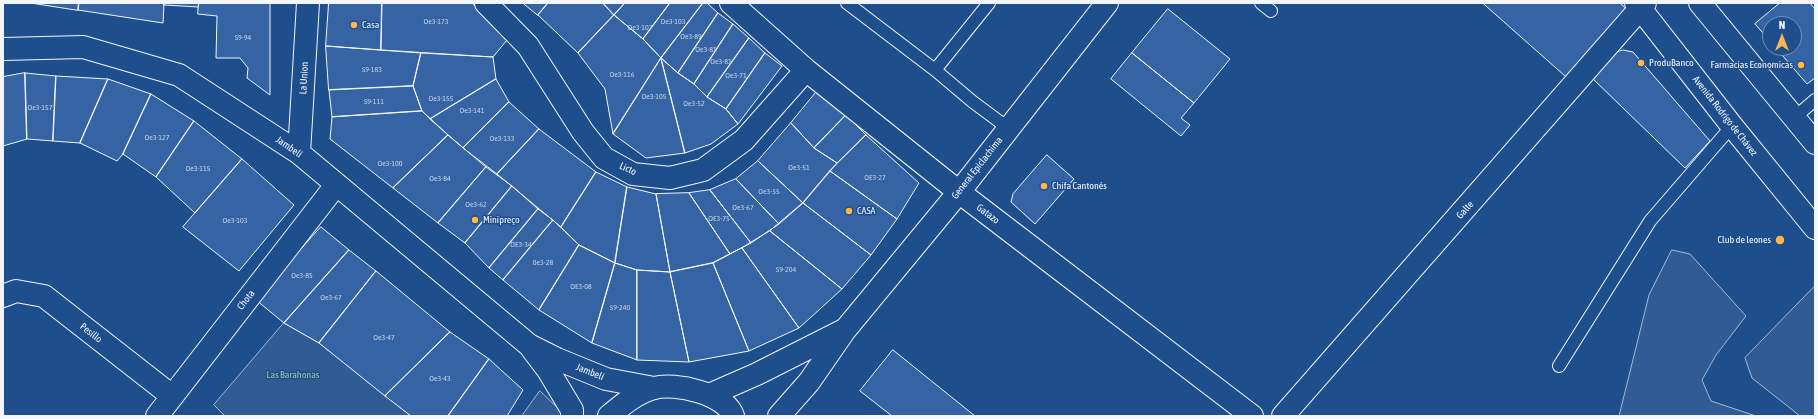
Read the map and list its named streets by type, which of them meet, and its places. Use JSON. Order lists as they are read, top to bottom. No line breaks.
{"streets":{"street":["La Union","Avenida Rodrigo de Chávez","Jambelí","General Epiclachima","Licto","Galte","Gatazo","Chota","Pesillo"]},"crossings":[["La Union","Jambelí"],["Avenida Rodrigo de Chávez","Galte"],["Jambelí","Chota"],["General Epiclachima","Gatazo"],["Licto","Gatazo"],["Chota","Pesillo"]],"parks":["Las Barahonas"],"places":["Casa","ProduBanco","Farmacias Economicas","Chifa Cantonés","CASA","Minipreço","Club de leones"],"house_numbers":["Oe3-173","Oe3-103","Oe3-107","Oe3-89","S9-94","Oe3-81","Oe3-81","S9-183","Oe3-116","Oe3-71","Oe3-105","Oe3-155","S9-111","Oe3-52","Oe3-157","Oe3-141","Oe3-127","Oe3-133","Oe3-100","Oe3-51","Oe3-115","OE3-27","Oe3-84","Oe3-55","Oe3-62","Oe3-67","OE3-75","Oe3-103","OE3-34","0e3-28","S9-204","Oe3-85","OE3-08","Oe3-67","S9-240","Oe3-47","Oe3-43"],"north":"top"}
